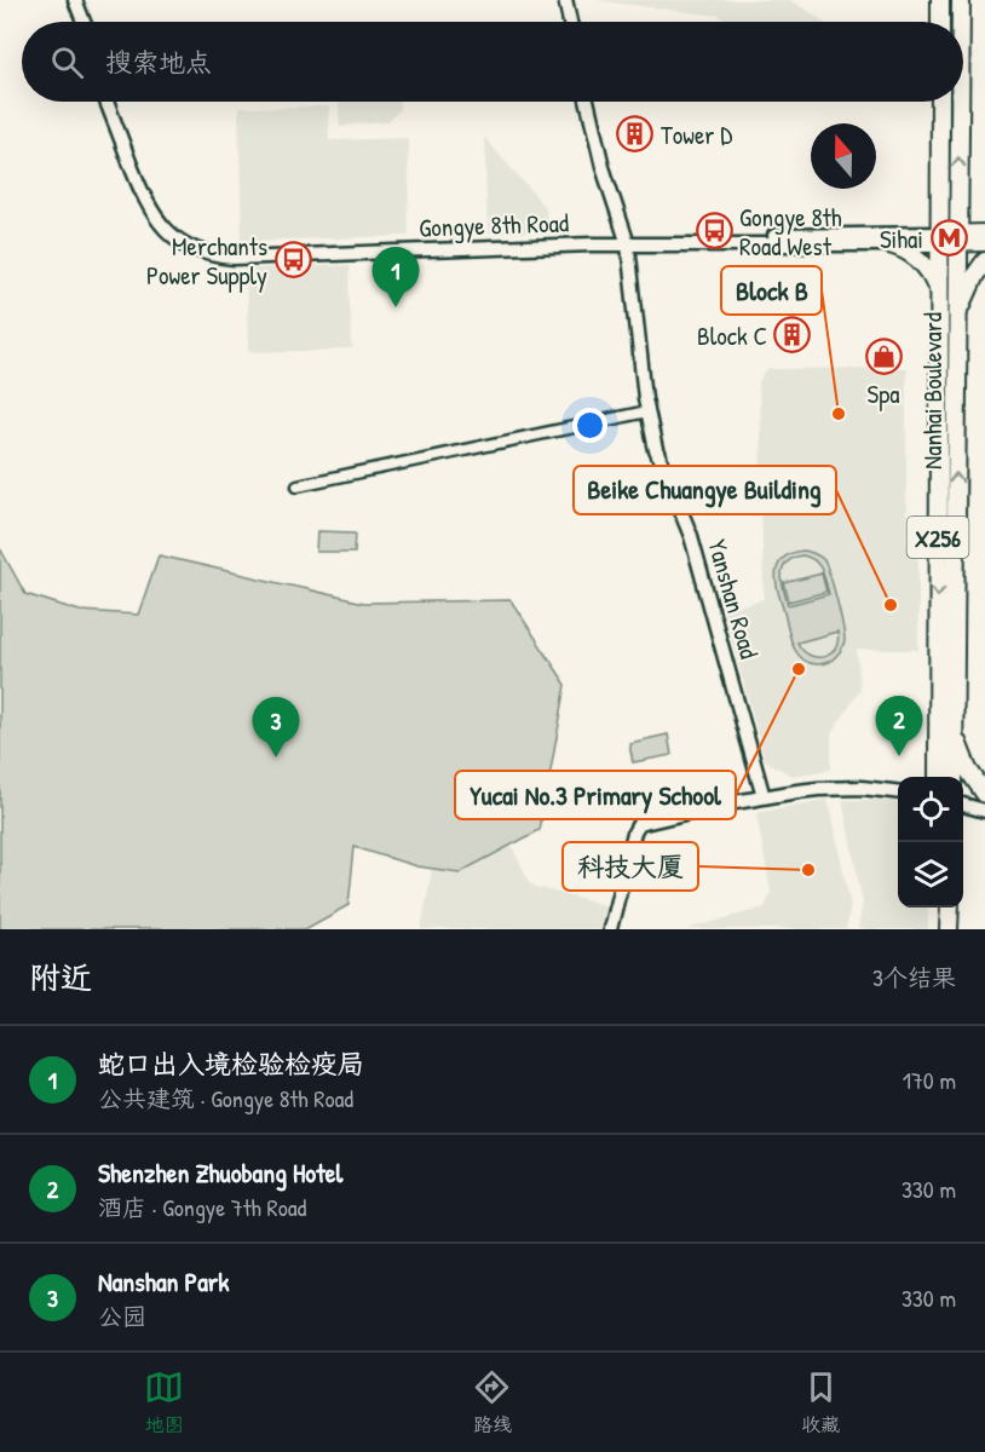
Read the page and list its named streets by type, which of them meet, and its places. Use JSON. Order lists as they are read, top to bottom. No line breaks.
{"streets":{"main road":["Gongye 8th Road","Nanhai Boulevard","X256"],"street":["Yanshan Road"]},"crossings":[["Gongye 8th Road","Nanhai Boulevard"],["Gongye 8th Road","Yanshan Road"]],"places":{"building":["Tower D","Block C"],"bus stop":["Gongye 8th Road West","Merchants Power Supply"],"metro station":["Sihai"],"shop":["Spa"],"other":["Block B","Beike Chuangye Building","Yucai No.3 Primary School","科技大厦"]},"north":"top","page":{"search":"搜索地点","pins":["1","2","3"],"heading":["附近","3个结果"],"list":[{"mark":"1","name":"蛇口出入境检验检疫局","note":"公共建筑 · Gongye 8th Road","value":"170 m"},{"mark":"2","name":"Shenzhen Zhuobang Hotel","note":"酒店 · Gongye 7th Road","value":"330 m"},{"mark":"3","name":"Nanshan Park","note":"公园","value":"330 m"}],"nav":["地图","路线","收藏"]}}
